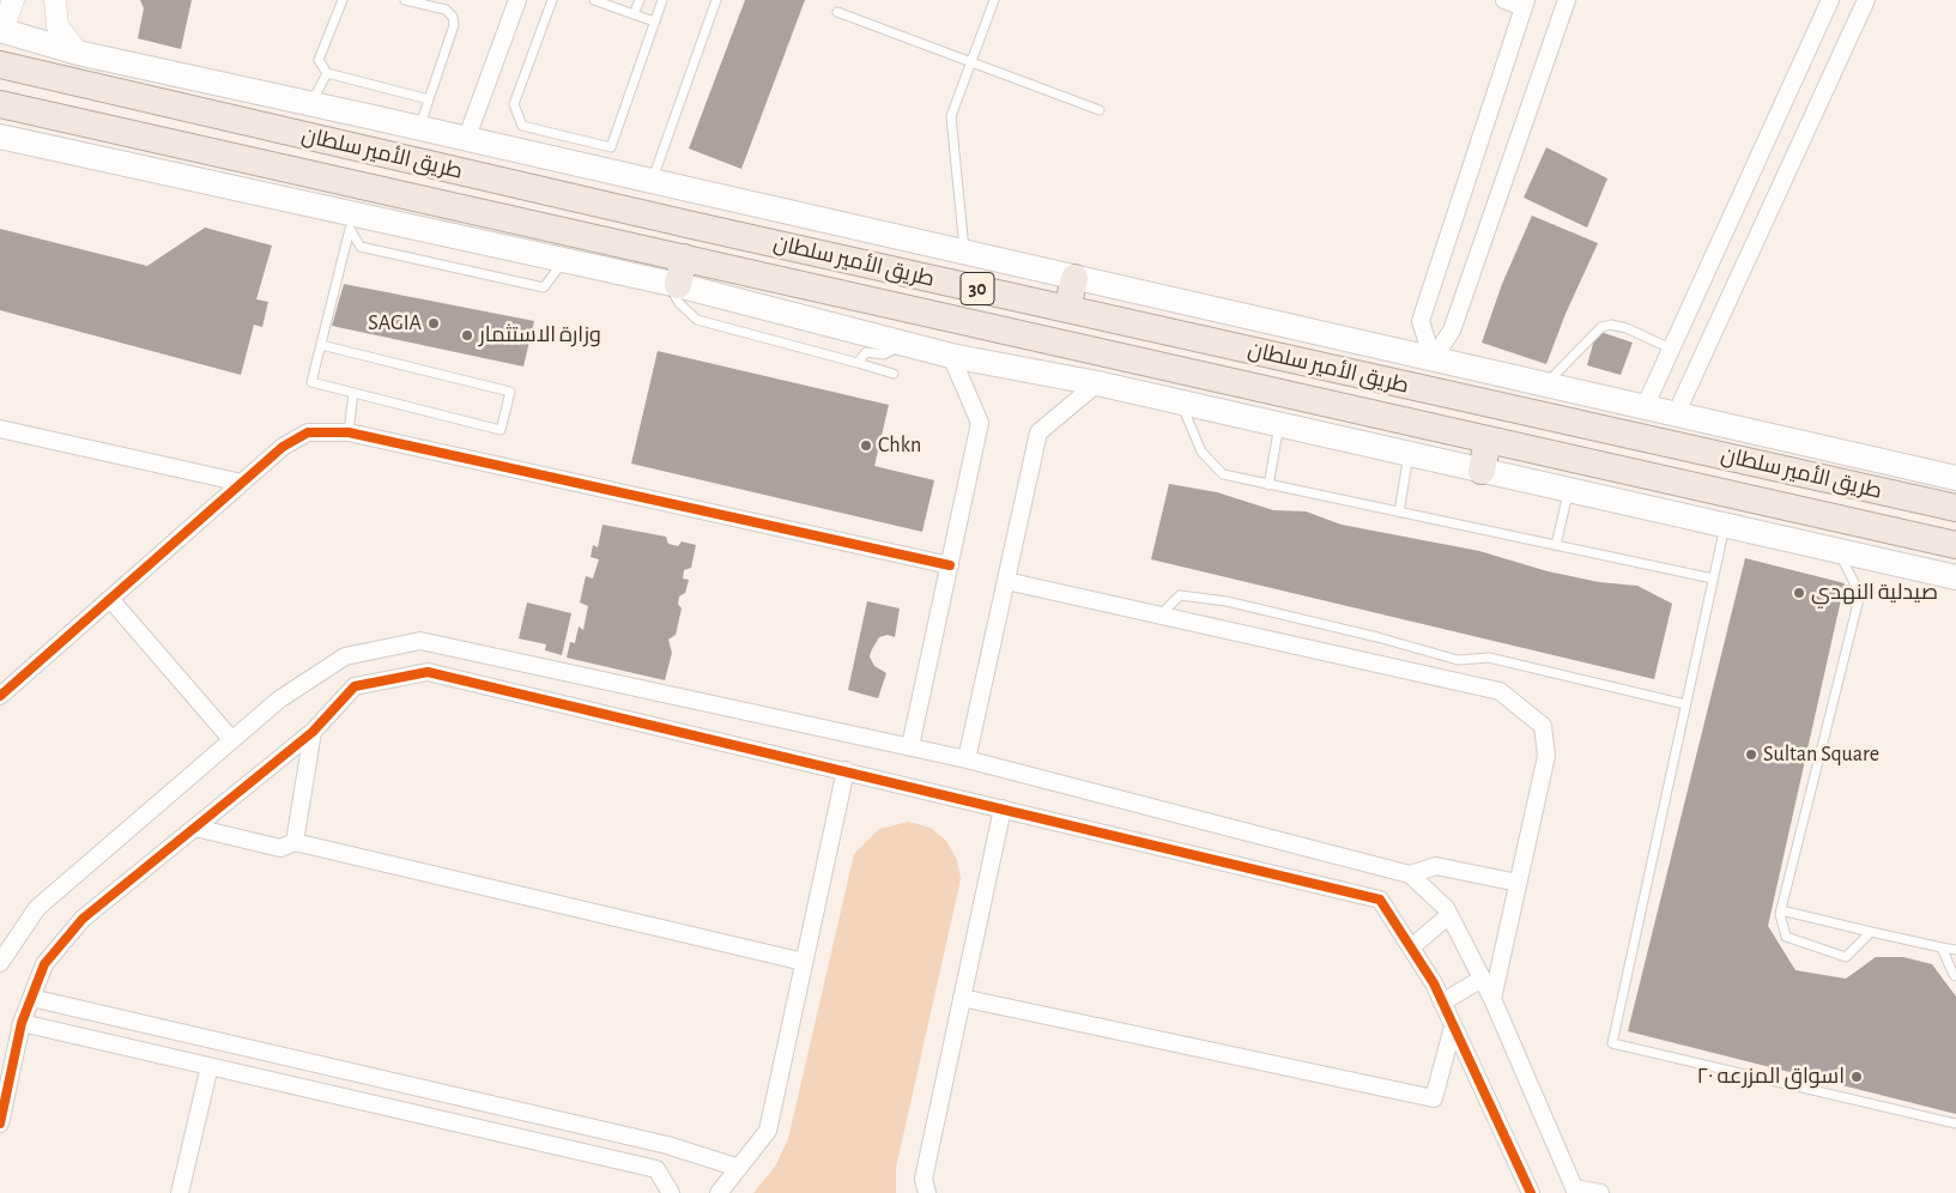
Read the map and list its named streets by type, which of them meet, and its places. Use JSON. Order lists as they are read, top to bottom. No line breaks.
{"streets":{"main road":["طريق الأمير سلطان","30"]},"places":["SAGIA","وزارة الاستثمار","Chkn","صيدلية النهدي","Sultan Square","اسواق المزرعه ٢٠"]}
